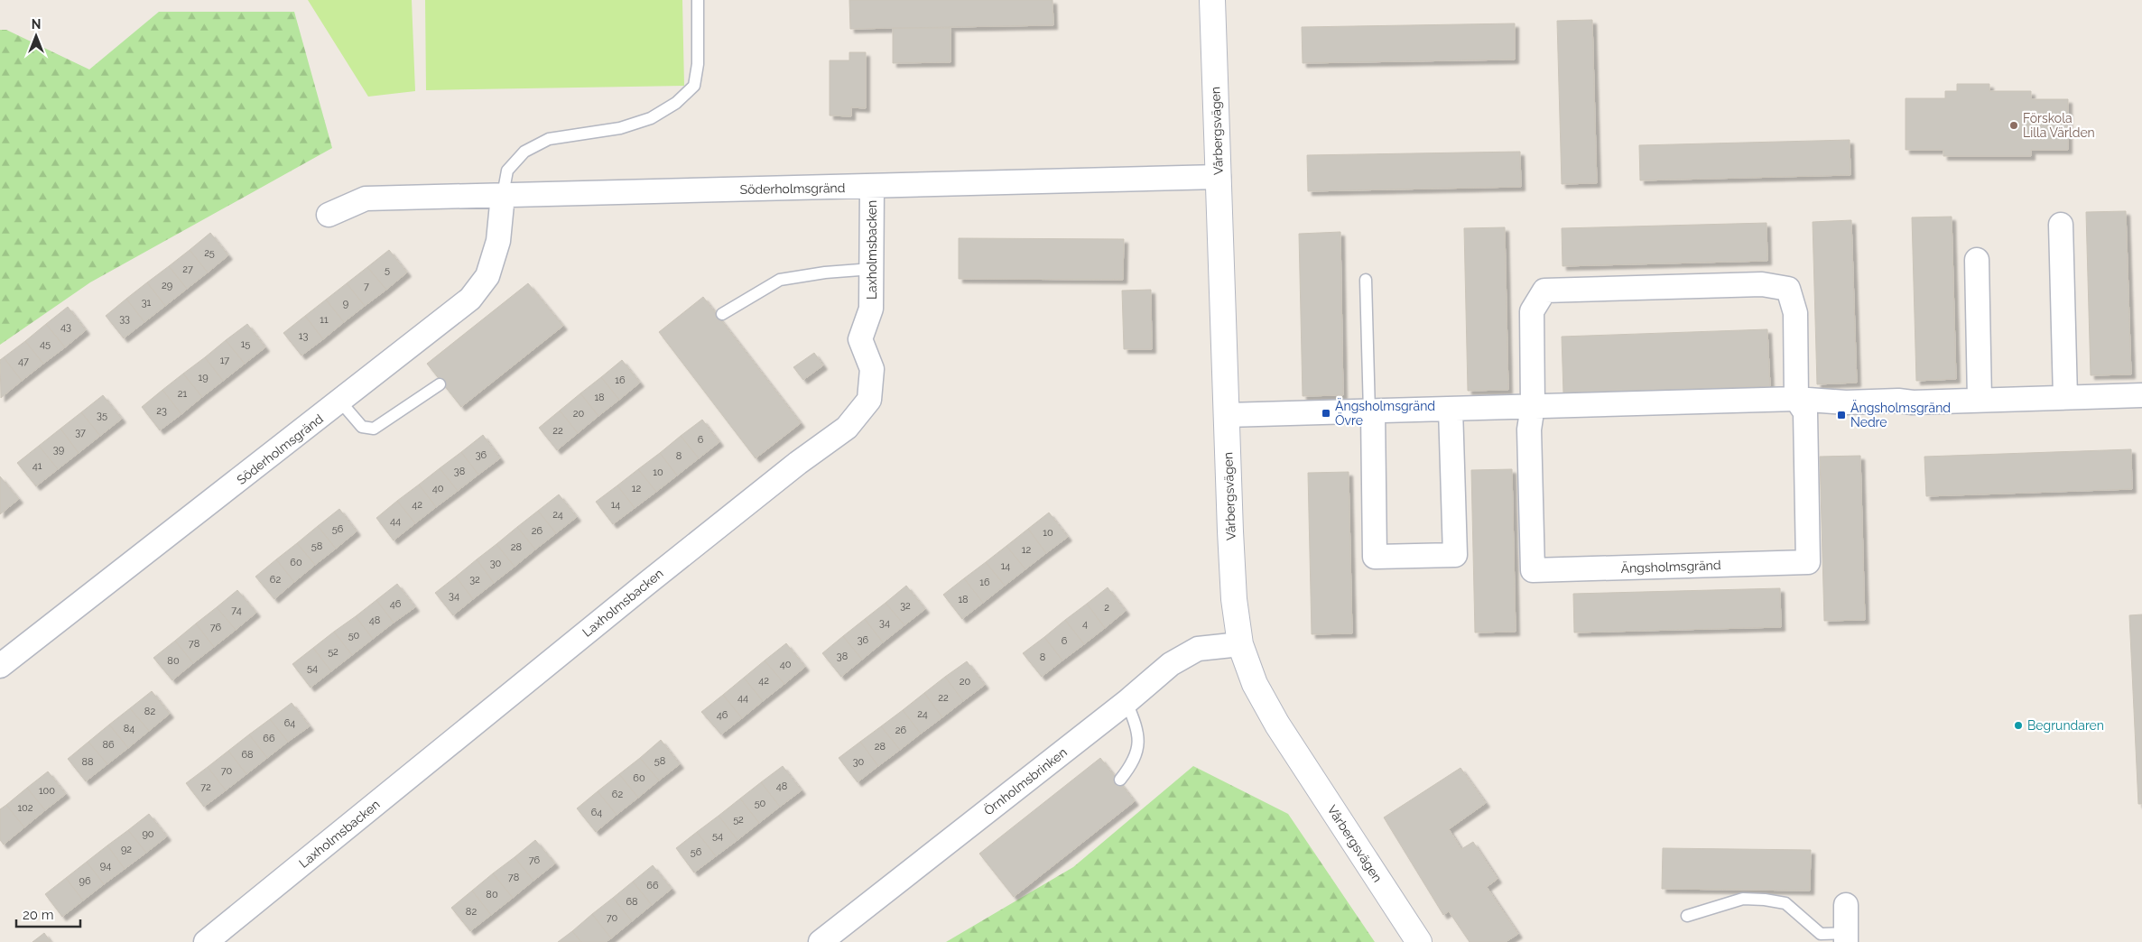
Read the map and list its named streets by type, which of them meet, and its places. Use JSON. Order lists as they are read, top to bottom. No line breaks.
{"streets":{"street":["Vårbergsvägen","Söderholmsgränd","Laxholmsbacken","Ängsholmsgränd","Örnholmsbrinken"]},"crossings":[["Vårbergsvägen","Söderholmsgränd"],["Vårbergsvägen","Örnholmsbrinken"],["Söderholmsgränd","Laxholmsbacken"]],"places":{"other":["Förskola Lilla Världen","Begrundaren"],"transit":["Ängsholmsgränd Övre","Ängsholmsgränd Nedre"]},"house_numbers":["25","27","5","29","7","31","9","33","11","43","13","45","15","17","47","19","16","21","18","23","20","35","22","37","6","39","36","8","41","38","10","40","12","42","14","24","44","56","26","10","58","28","12","60","30","14","62","32","16","34","18","46","32","2","74","48","34","4","76","50","36","6","78","52","38","8","80","40","54","42","20","44","22","82","24","46","64","84","26","66","86","28","68","58","88","30","70","60","48","72","100","62","50","102","64","52","90","54","92","56","76","94","78","96","66","80","68","82","70"],"scale_bar":"20 m","north":"top"}
